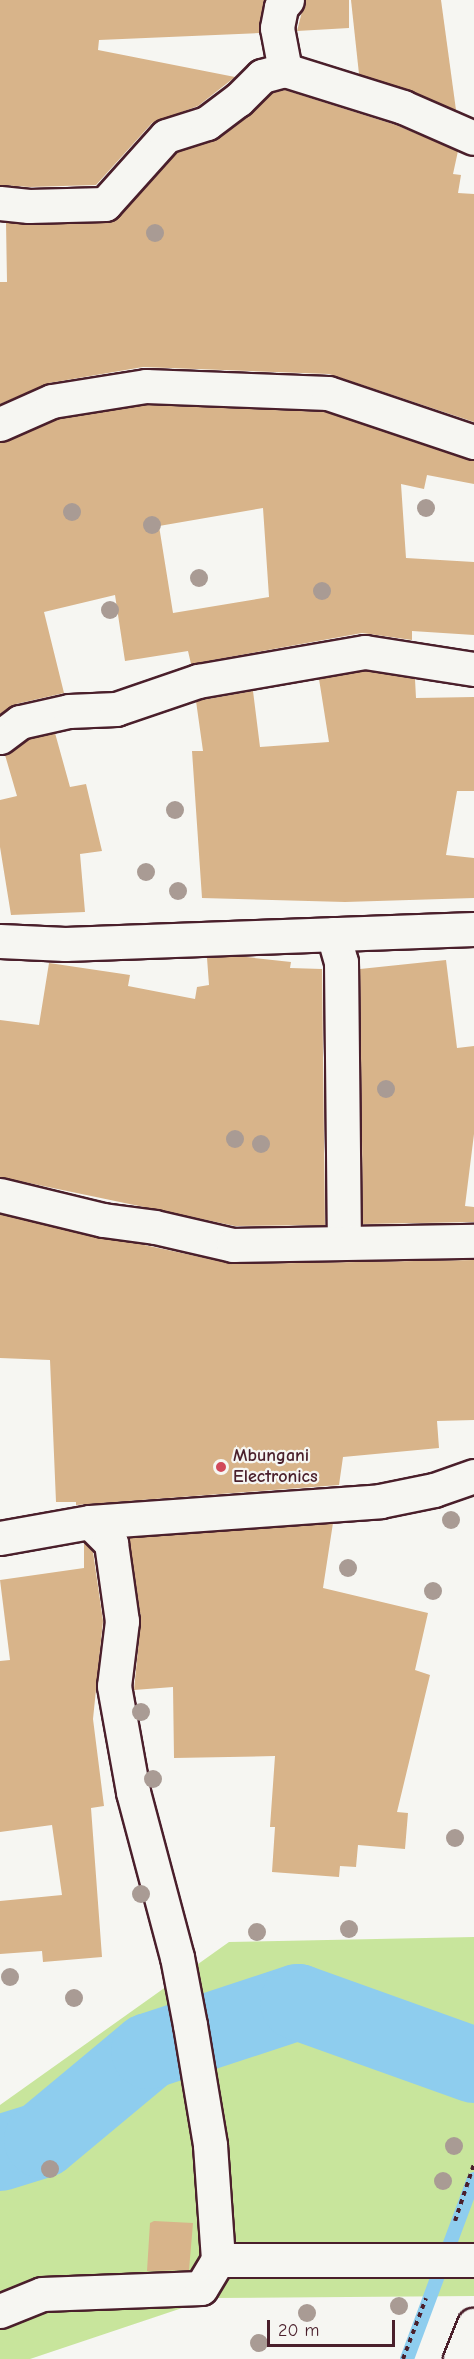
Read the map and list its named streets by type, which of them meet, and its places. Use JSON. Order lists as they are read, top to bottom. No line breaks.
{"places":["Mbungani Electronics"],"scale_bar":"20 m"}
